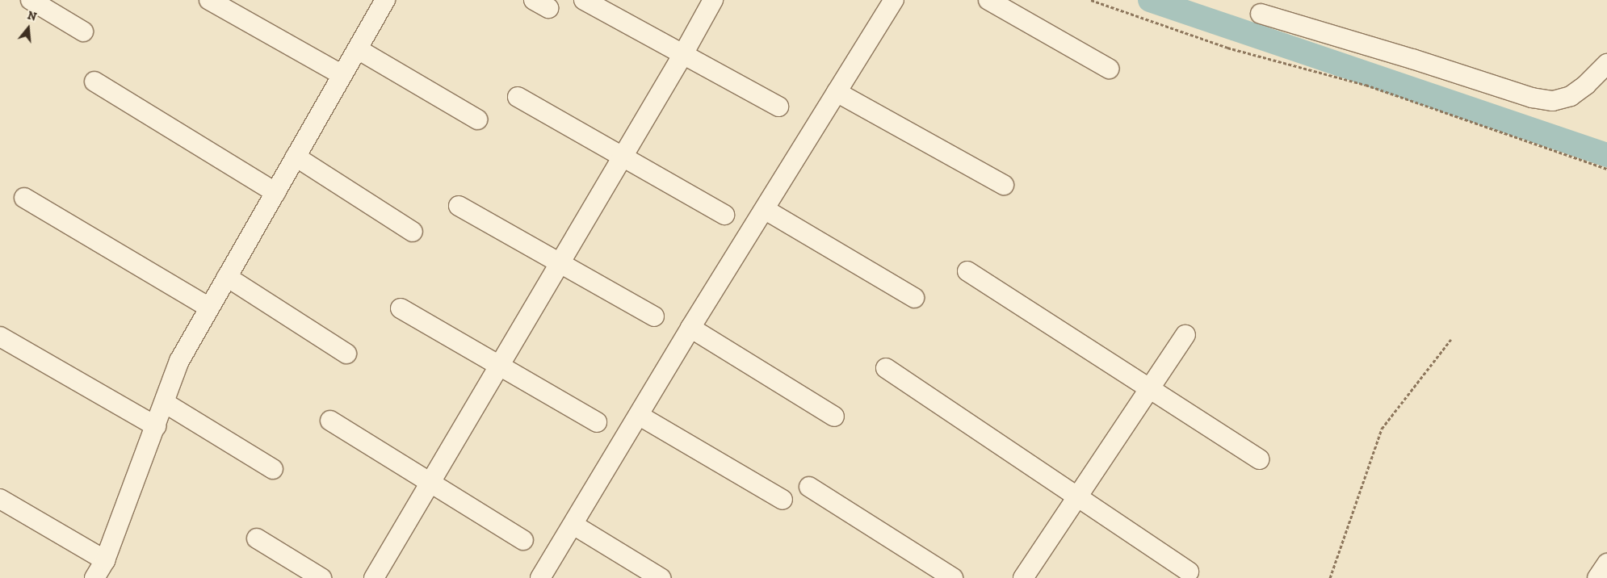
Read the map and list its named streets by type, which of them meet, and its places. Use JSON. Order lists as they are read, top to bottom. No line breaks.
{"north":"top"}
